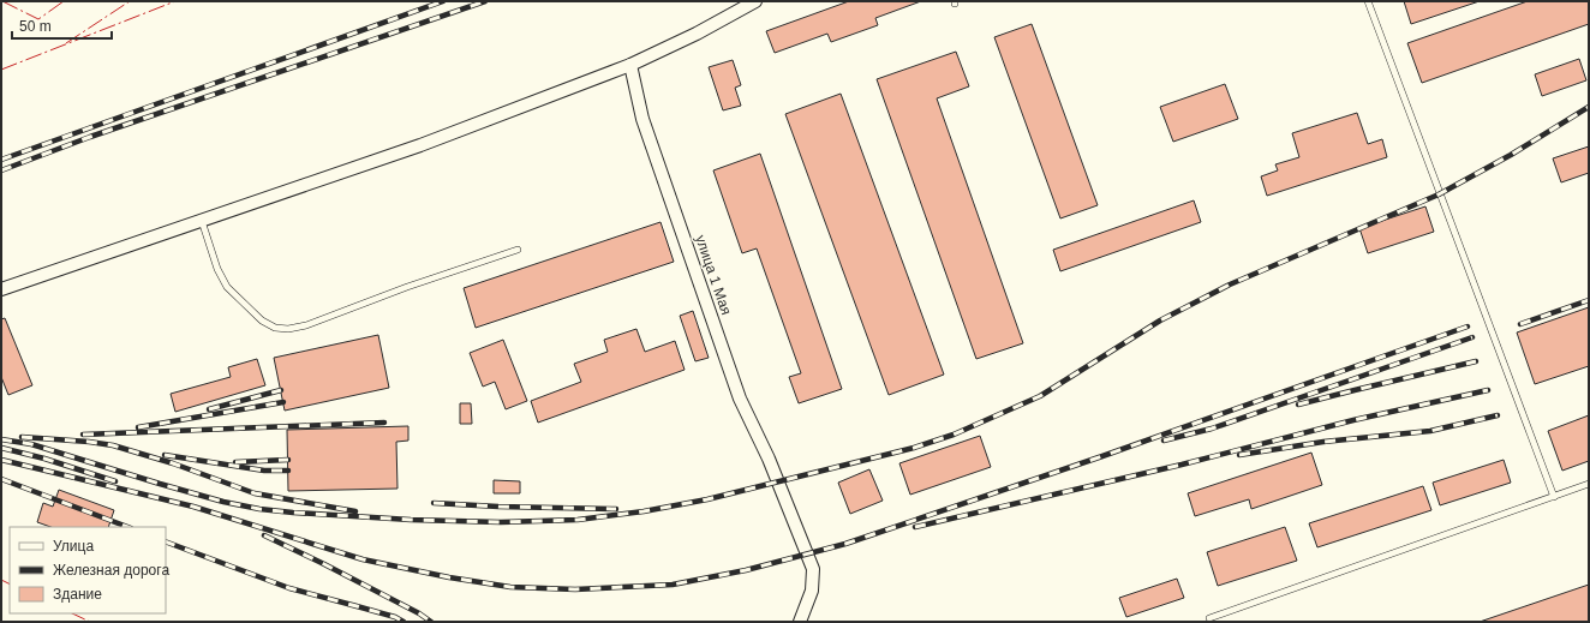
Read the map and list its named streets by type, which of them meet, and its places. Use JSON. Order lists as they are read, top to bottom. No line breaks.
{"streets":{"street":["улица 1 Мая"]},"legend":["Улица","Железная дорога","Здание"],"scale_bar":"50 m"}
